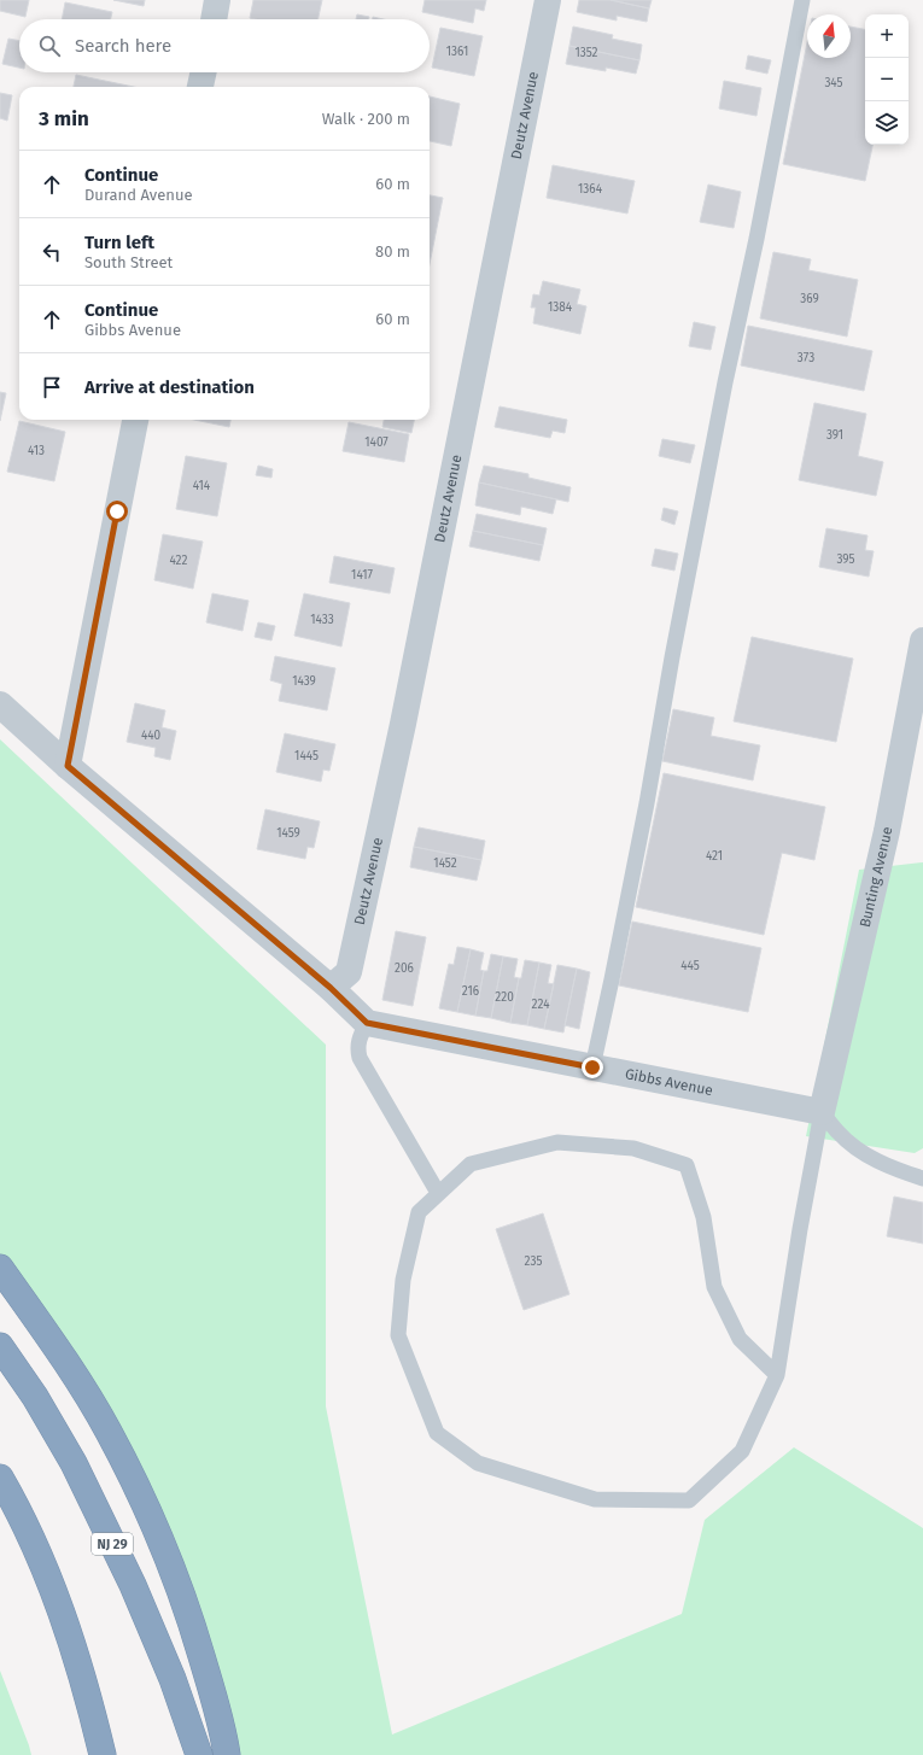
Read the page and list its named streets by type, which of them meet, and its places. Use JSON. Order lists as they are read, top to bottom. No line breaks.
{"streets":{"highway":["NJ 29"],"street":["Deutz Avenue","Bunting Avenue","Gibbs Avenue"]},"crossings":[["Bunting Avenue","Gibbs Avenue"]],"house_numbers":["1361","1352","345","1364","369","1384","373","391","1407","413","414","395","422","1417","1433","1439","440","1445","1459","421","1452","445","206","216","220","224","235"],"north":"top","page":{"map_buttons":["+","−"],"search":"Search here","heading":["3 min","Walk · 200 m"],"list":[["Continue","Durand Avenue","60 m"],["Turn left","South Street","80 m"],["Continue","Gibbs Avenue","60 m"],"Arrive at destination"]}}
